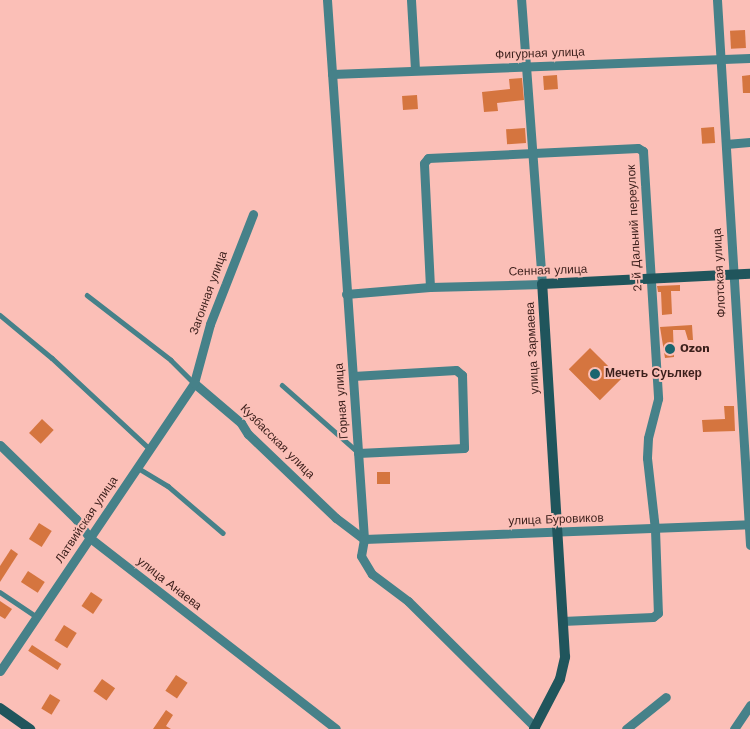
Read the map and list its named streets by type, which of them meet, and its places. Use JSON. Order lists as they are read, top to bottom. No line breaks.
{"streets":{"street":["Фигурная улица","2-й Дальний переулок","Сенная улица","Флотская улица","Загонная улица","улица Зармаева","Горная улица","Кузбасская улица","Латвийская улица","улица Буровиков","улица Анаева"]},"crossings":[["Фигурная улица","Флотская улица"],["Фигурная улица","улица Зармаева"],["Фигурная улица","Горная улица"],["2-й Дальний переулок","Сенная улица"],["2-й Дальний переулок","улица Зармаева"],["2-й Дальний переулок","улица Буровиков"],["Сенная улица","Флотская улица"],["Сенная улица","улица Зармаева"],["Сенная улица","Горная улица"],["Флотская улица","улица Буровиков"],["Загонная улица","Кузбасская улица"],["Загонная улица","Латвийская улица"],["улица Зармаева","Горная улица"],["улица Зармаева","улица Буровиков"],["Горная улица","Кузбасская улица"],["Горная улица","улица Буровиков"],["Кузбасская улица","Латвийская улица"],["Кузбасская улица","улица Буровиков"],["Латвийская улица","улица Анаева"]],"places":["Ozon","Мечеть Суьлкер"]}
